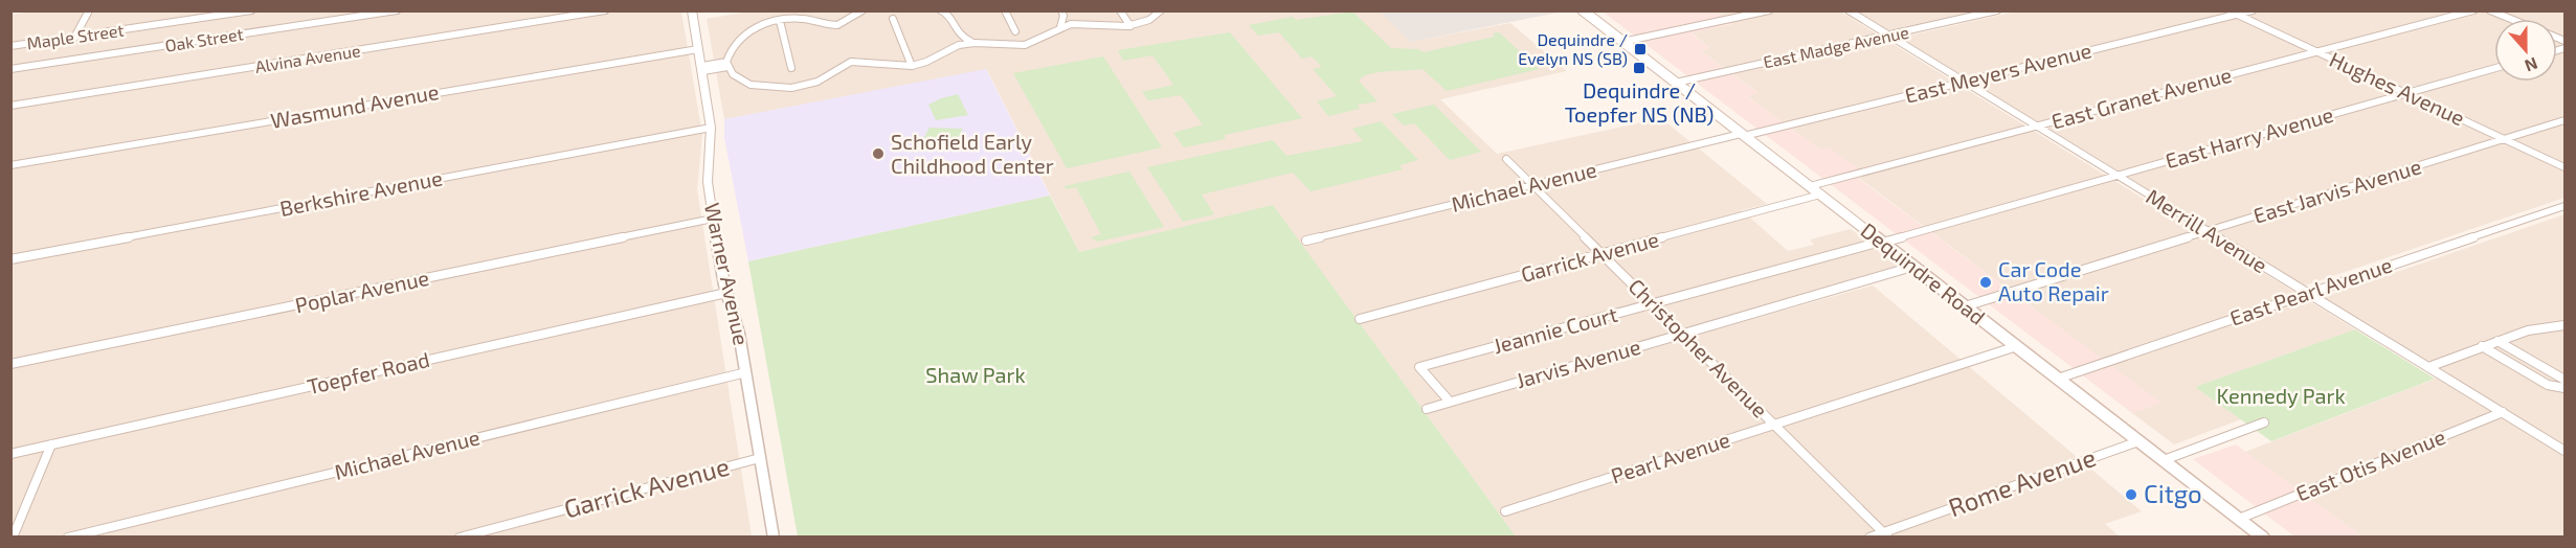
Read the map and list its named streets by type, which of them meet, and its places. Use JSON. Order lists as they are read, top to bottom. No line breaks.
{"streets":{"main road":["Dequindre Road"],"street":["Maple Street","Oak Street","East Madge Avenue","Alvina Avenue","East Meyers Avenue","Hughes Avenue","East Granet Avenue","Wasmund Avenue","East Harry Avenue","Michael Avenue","East Jarvis Avenue","Berkshire Avenue","Merrill Avenue","Garrick Avenue","Warner Avenue","Poplar Avenue","East Pearl Avenue","Jeannie Court","Christopher Avenue","Jarvis Avenue","Toepfer Road","Pearl Avenue","East Otis Avenue","Rome Avenue"]},"crossings":[["East Madge Avenue","Merrill Avenue"],["East Madge Avenue","Dequindre Road"],["East Meyers Avenue","Hughes Avenue"],["East Meyers Avenue","Michael Avenue"],["East Meyers Avenue","Merrill Avenue"],["East Meyers Avenue","Dequindre Road"],["Hughes Avenue","East Granet Avenue"],["Hughes Avenue","East Harry Avenue"],["Hughes Avenue","East Jarvis Avenue"],["East Granet Avenue","Merrill Avenue"],["East Granet Avenue","Dequindre Road"],["Wasmund Avenue","Warner Avenue"],["East Harry Avenue","Merrill Avenue"],["East Harry Avenue","Dequindre Road"],["East Harry Avenue","Jeannie Court"],["Michael Avenue","Warner Avenue"],["Michael Avenue","Dequindre Road"],["Michael Avenue","Christopher Avenue"],["East Jarvis Avenue","Merrill Avenue"],["East Jarvis Avenue","Dequindre Road"],["Berkshire Avenue","Warner Avenue"],["Merrill Avenue","East Pearl Avenue"],["Merrill Avenue","East Otis Avenue"],["Garrick Avenue","Warner Avenue"],["Garrick Avenue","Dequindre Road"],["Garrick Avenue","Christopher Avenue"],["Warner Avenue","Poplar Avenue"],["Warner Avenue","Toepfer Road"],["Dequindre Road","East Pearl Avenue"],["Dequindre Road","Jeannie Court"],["Dequindre Road","Jarvis Avenue"],["Dequindre Road","Pearl Avenue"],["Dequindre Road","East Otis Avenue"],["Dequindre Road","Rome Avenue"],["Jeannie Court","Christopher Avenue"],["Jeannie Court","Jarvis Avenue"],["Christopher Avenue","Jarvis Avenue"],["Christopher Avenue","Pearl Avenue"],["Christopher Avenue","Rome Avenue"]],"parks":["Shaw Park","Kennedy Park"],"places":{"transit":["Dequindre / Evelyn NS (SB)","Dequindre / Toepfer NS (NB)"],"other":["Schofield Early Childhood Center","Car Code Auto Repair","Citgo"]},"north":"bottom"}
